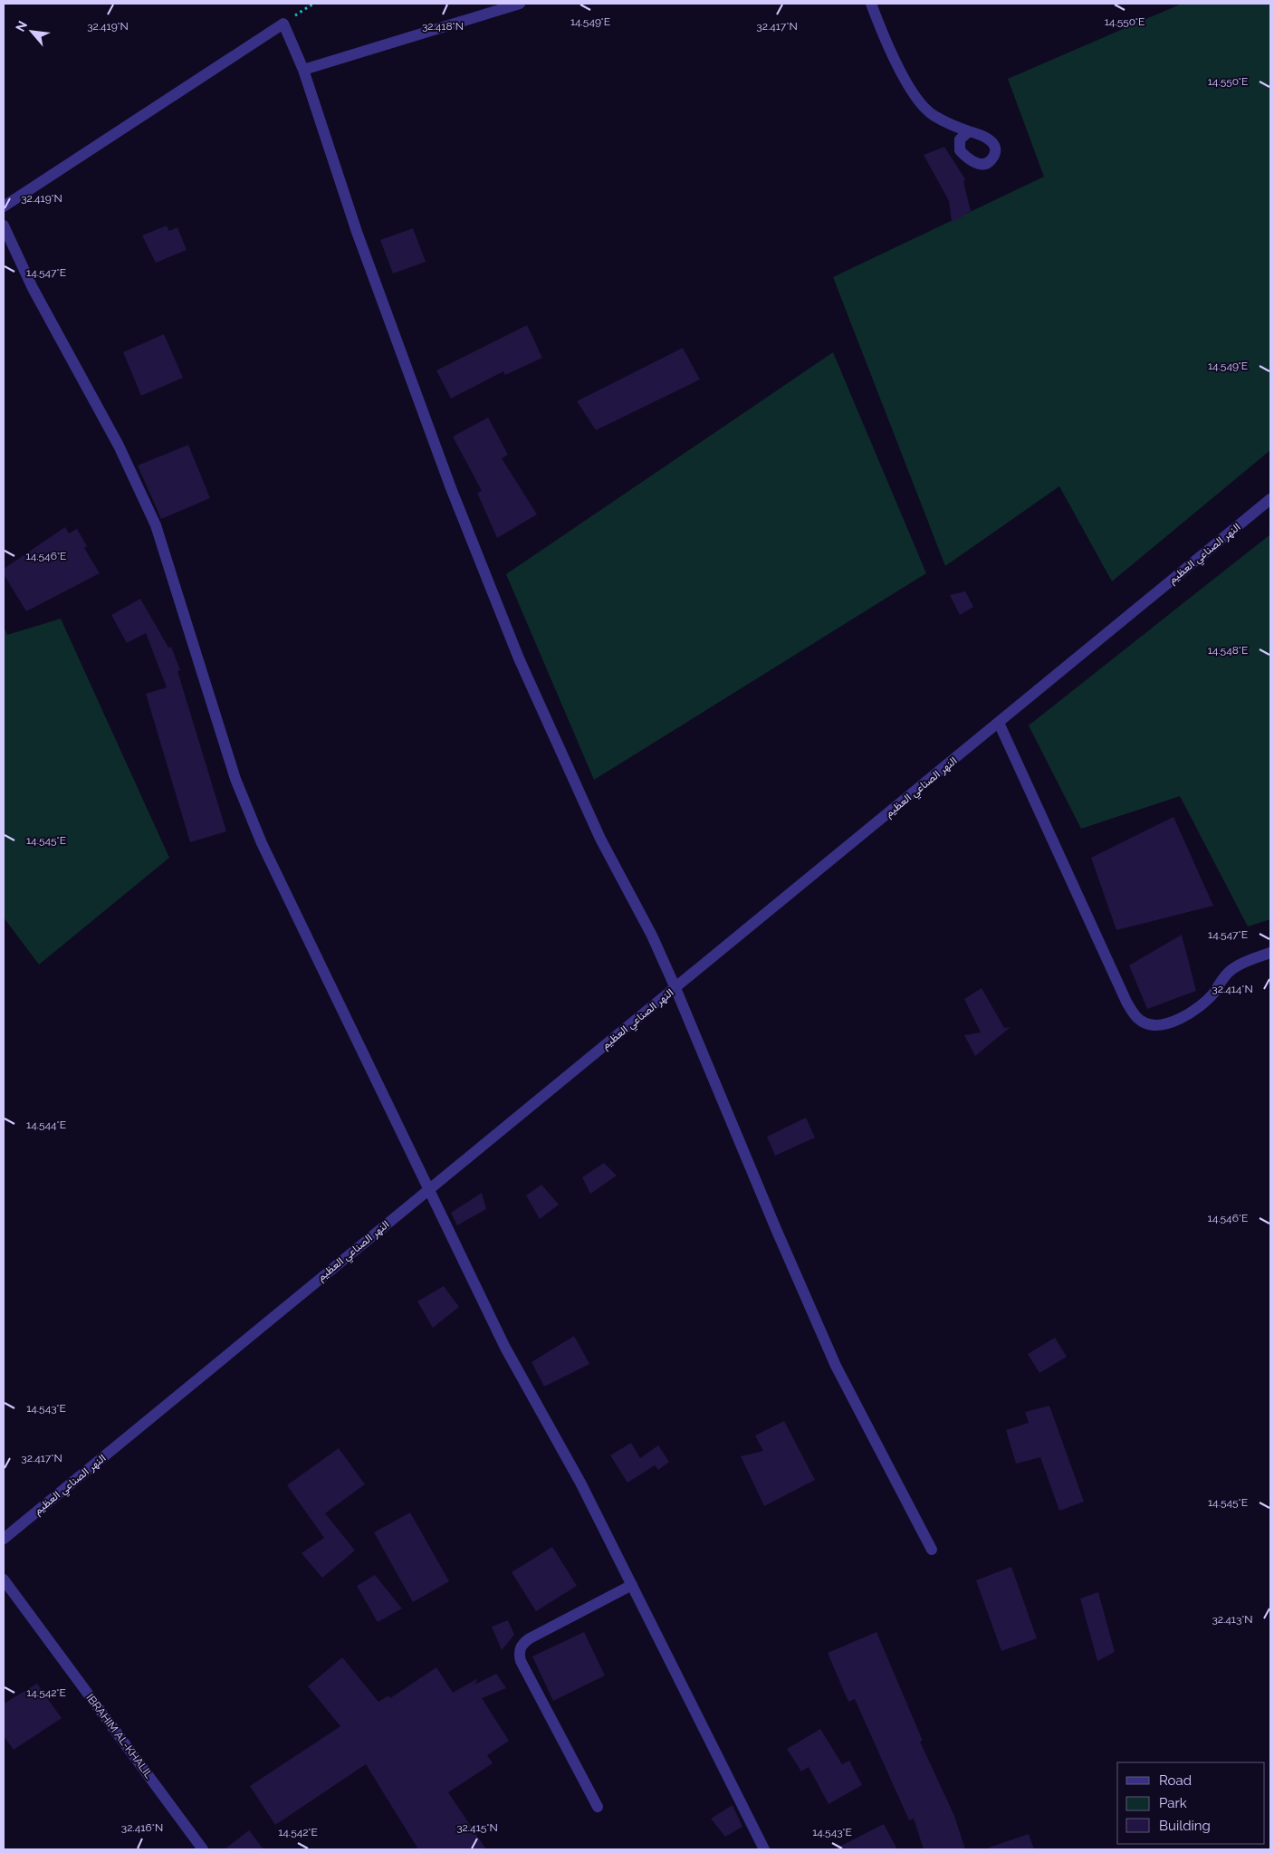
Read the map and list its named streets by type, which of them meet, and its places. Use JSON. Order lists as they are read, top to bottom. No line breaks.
{"streets":{"street":["النهر الصناعي العظيم","IBRAHIM AL-KHALIL"]},"legend":["Road","Park","Building"],"north":"top left","coordinates":["14.549°E","14.550°E","32.419°N","32.418°N","32.417°N","14.547°E","14.546°E","14.548°E","14.545°E","32.414°N","14.544°E","14.543°E","32.413°N","14.542°E","32.416°N","32.415°N"]}
